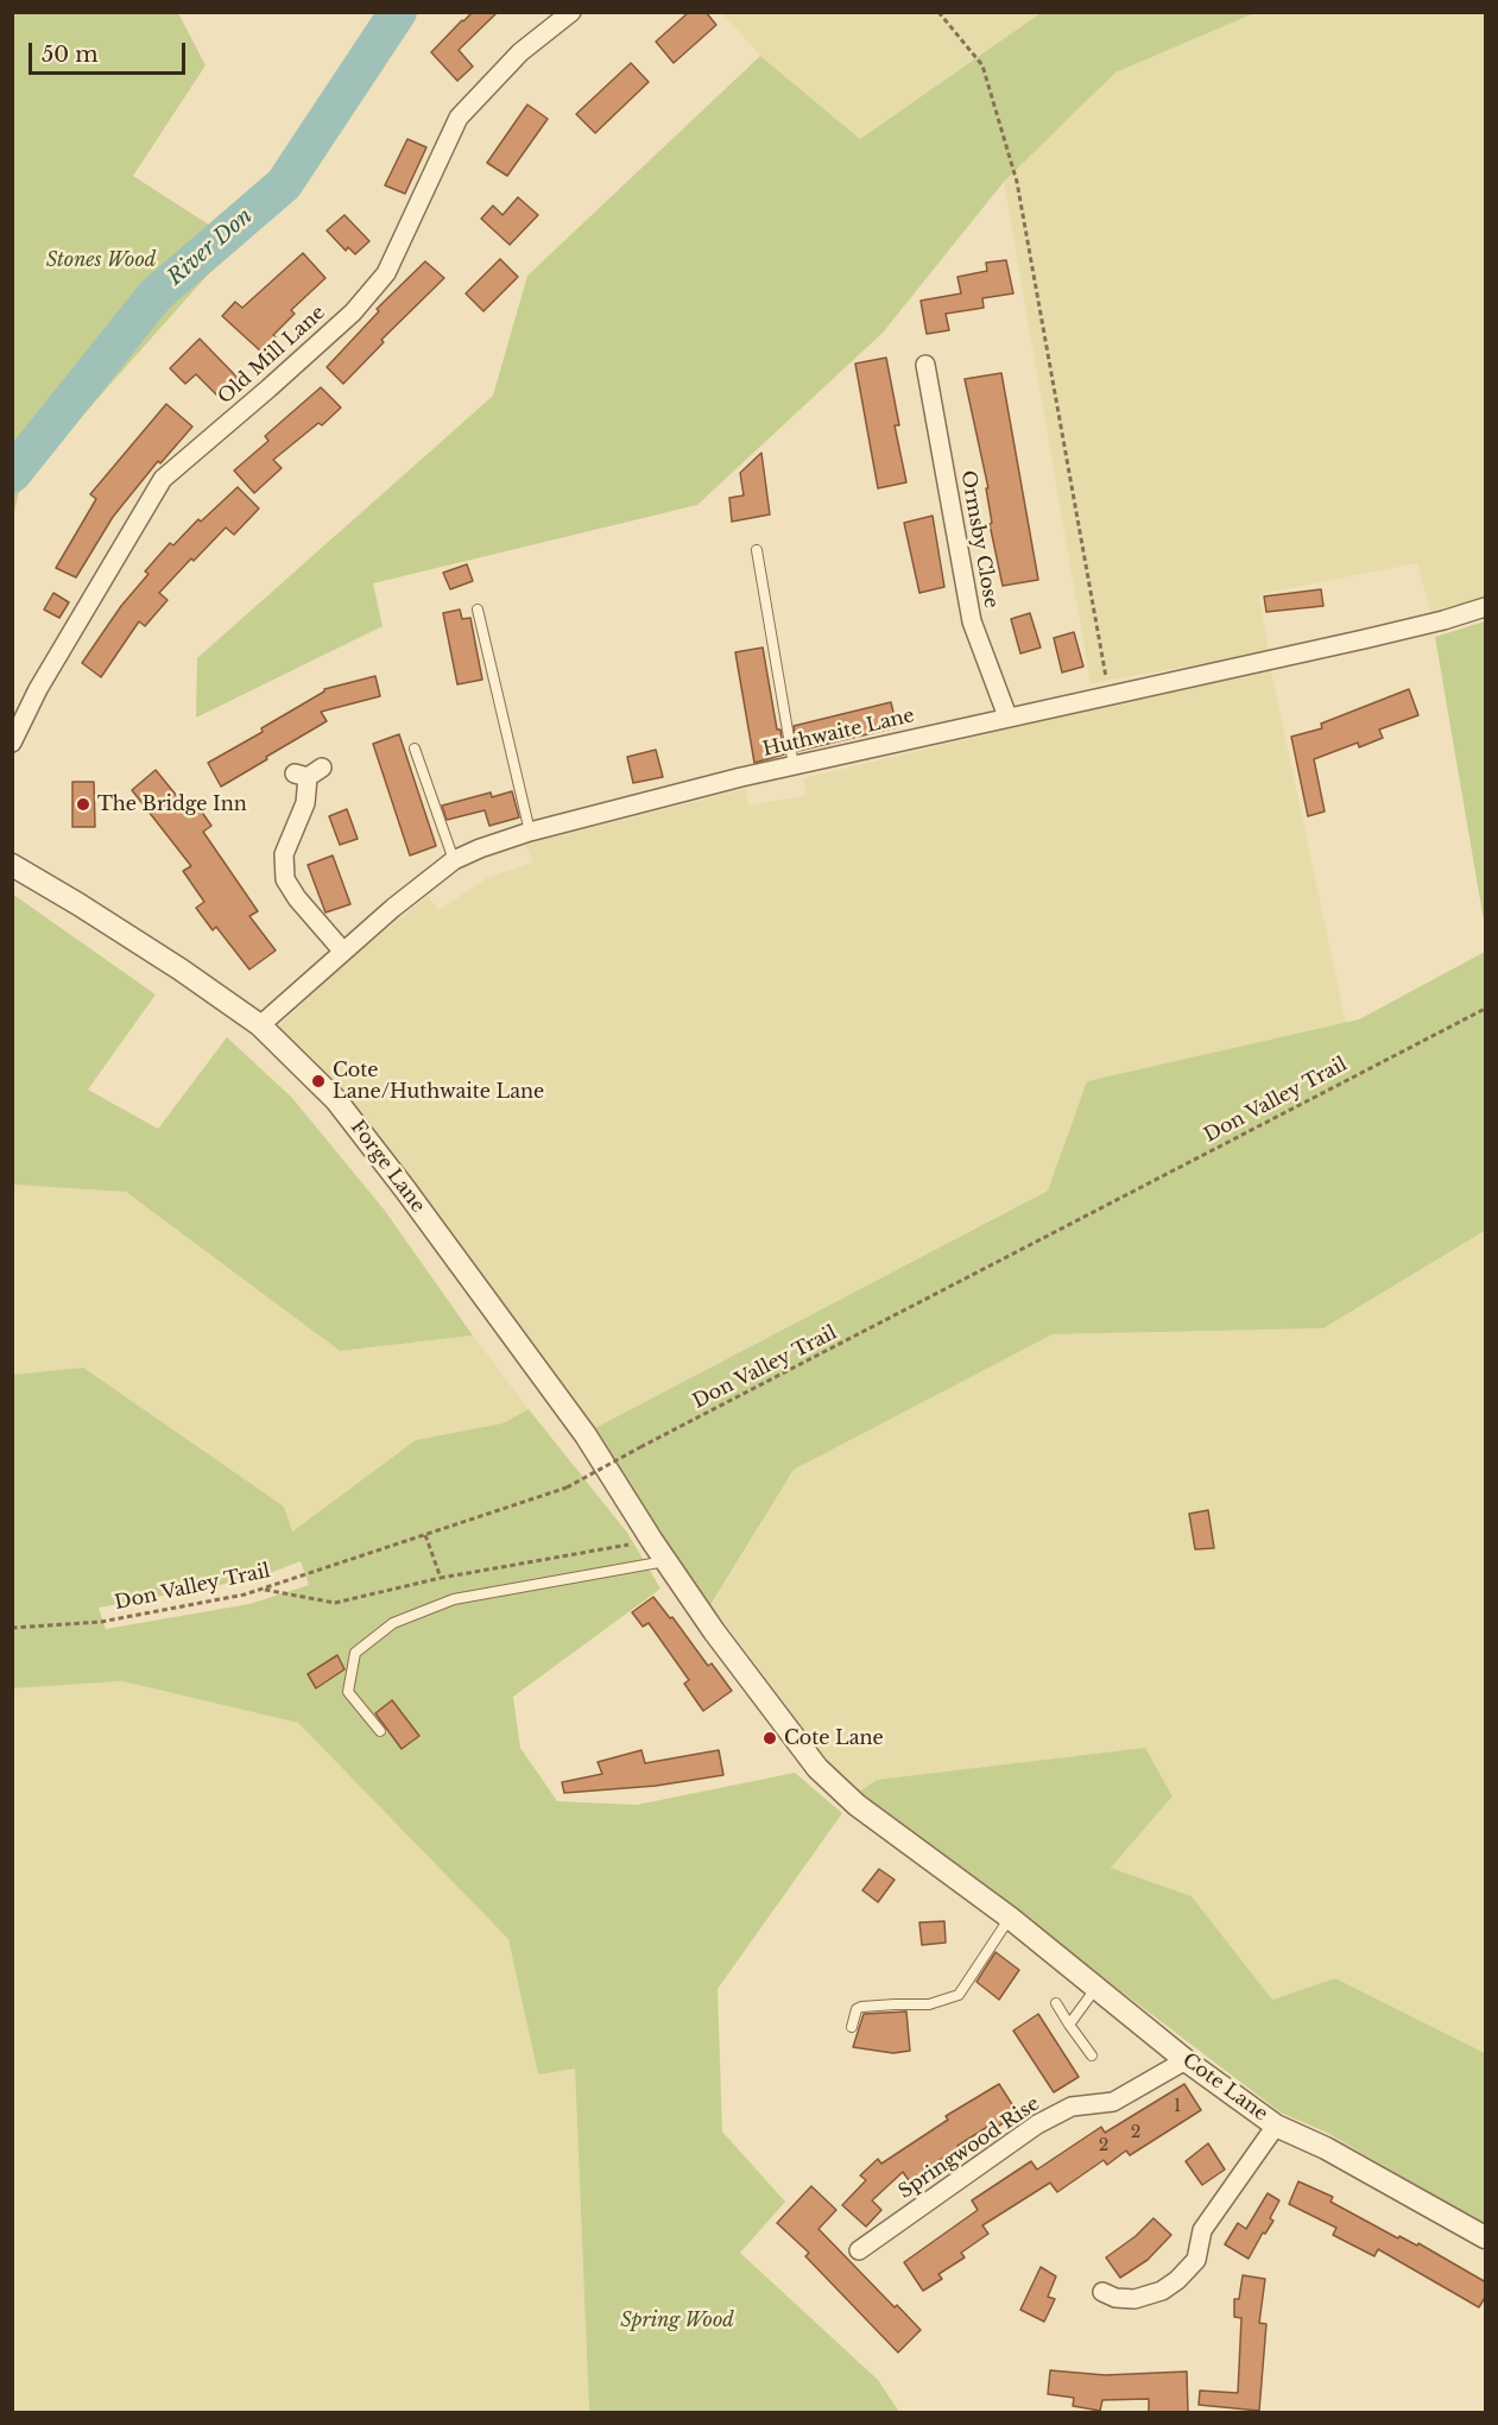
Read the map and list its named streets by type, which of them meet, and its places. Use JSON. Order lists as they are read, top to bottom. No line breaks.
{"streets":{"street":["Old Mill Lane","Ormsby Close","Huthwaite Lane","Forge Lane","Cote Lane","Springwood Rise"],"path":["Don Valley Trail"]},"crossings":[["Ormsby Close","Huthwaite Lane"],["Huthwaite Lane","Forge Lane"],["Forge Lane","Cote Lane"],["Cote Lane","Springwood Rise"]],"water":["River Don"],"parks":["Stones Wood","Spring Wood"],"places":["The Bridge Inn","Cote Lane/Huthwaite Lane","Cote Lane"],"house_numbers":["1","2","2"],"scale_bar":"50 m"}
